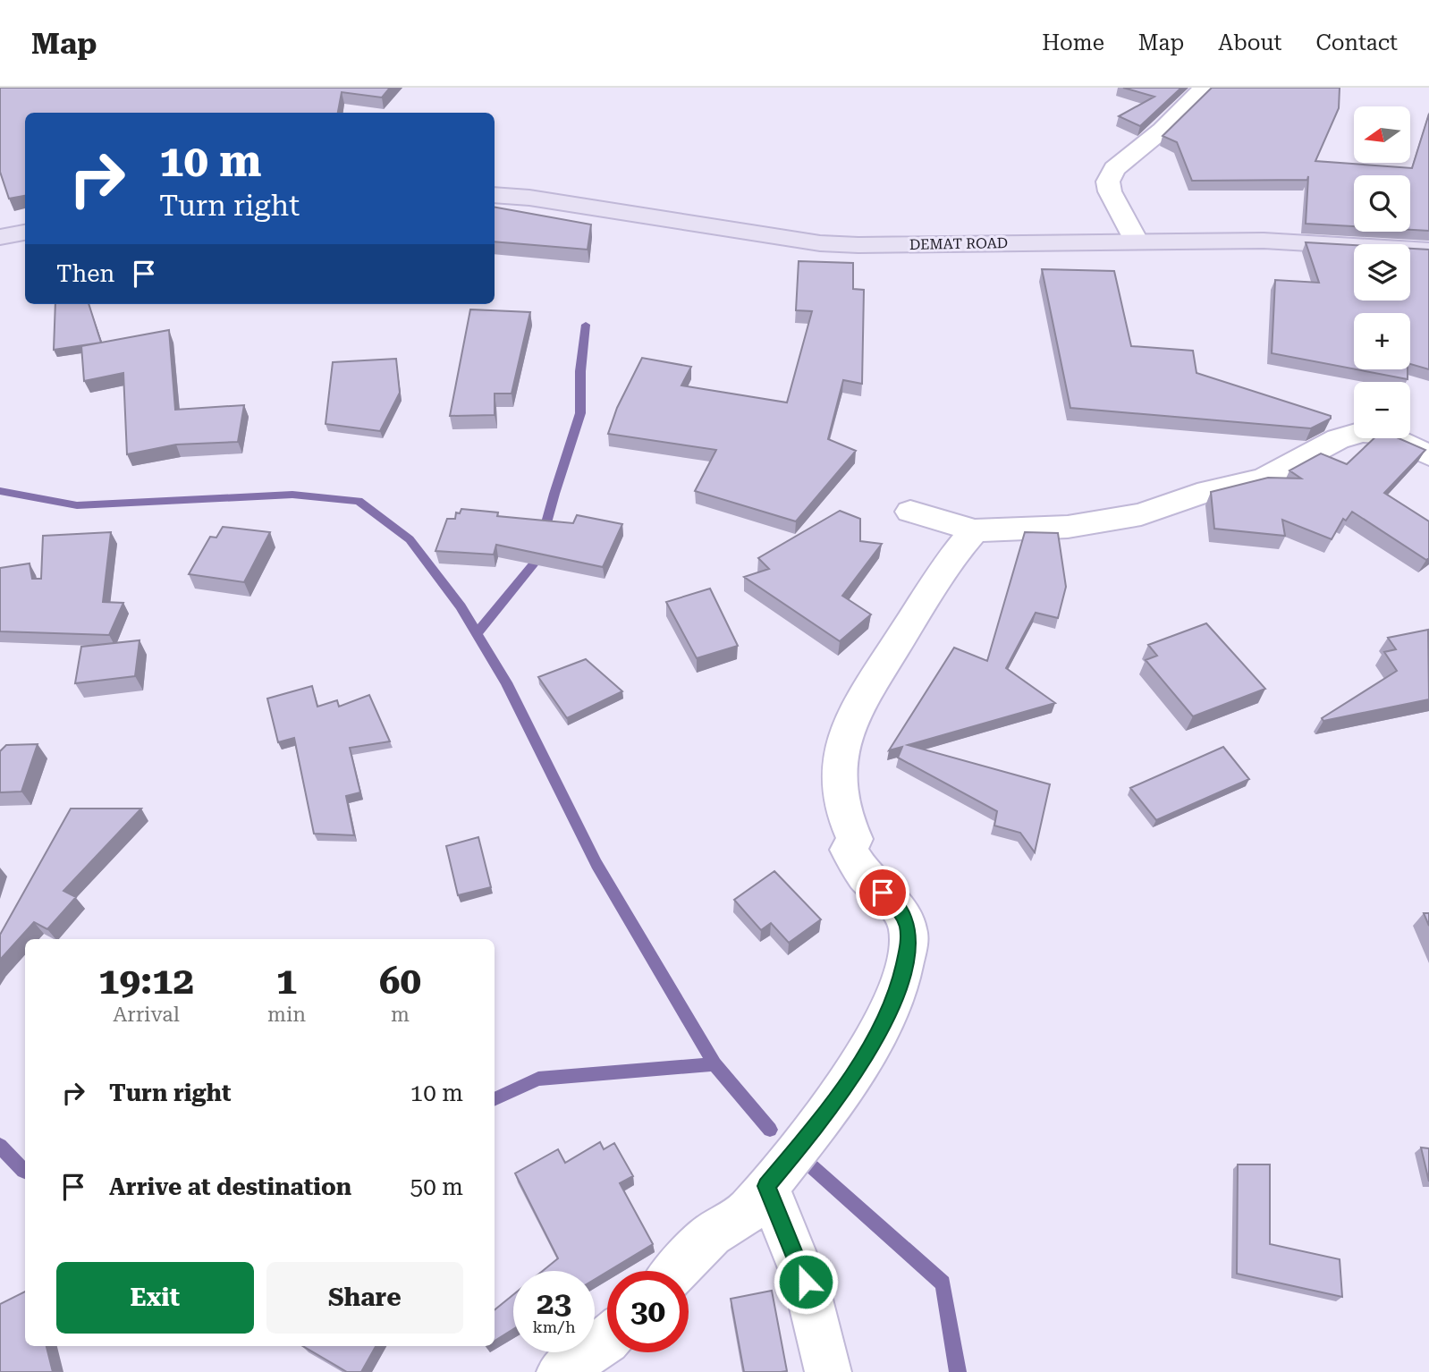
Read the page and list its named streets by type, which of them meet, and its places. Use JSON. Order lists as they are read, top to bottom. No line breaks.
{"streets":{"street":["DEMAT ROAD"]},"north":"left","page":{"header":"Map","nav":["Home","Map","About","Contact"],"map_buttons":["+","−"],"turn":["10 m","Turn right"],"then":"Then","eta":["19:12","Arrival","1","min","60","m"],"list":[{"name":"Turn right","value":"10 m"},{"name":"Arrive at destination","value":"50 m"}],"buttons":["Exit","Share"],"speed":"23 km/h","limit":"30"}}
